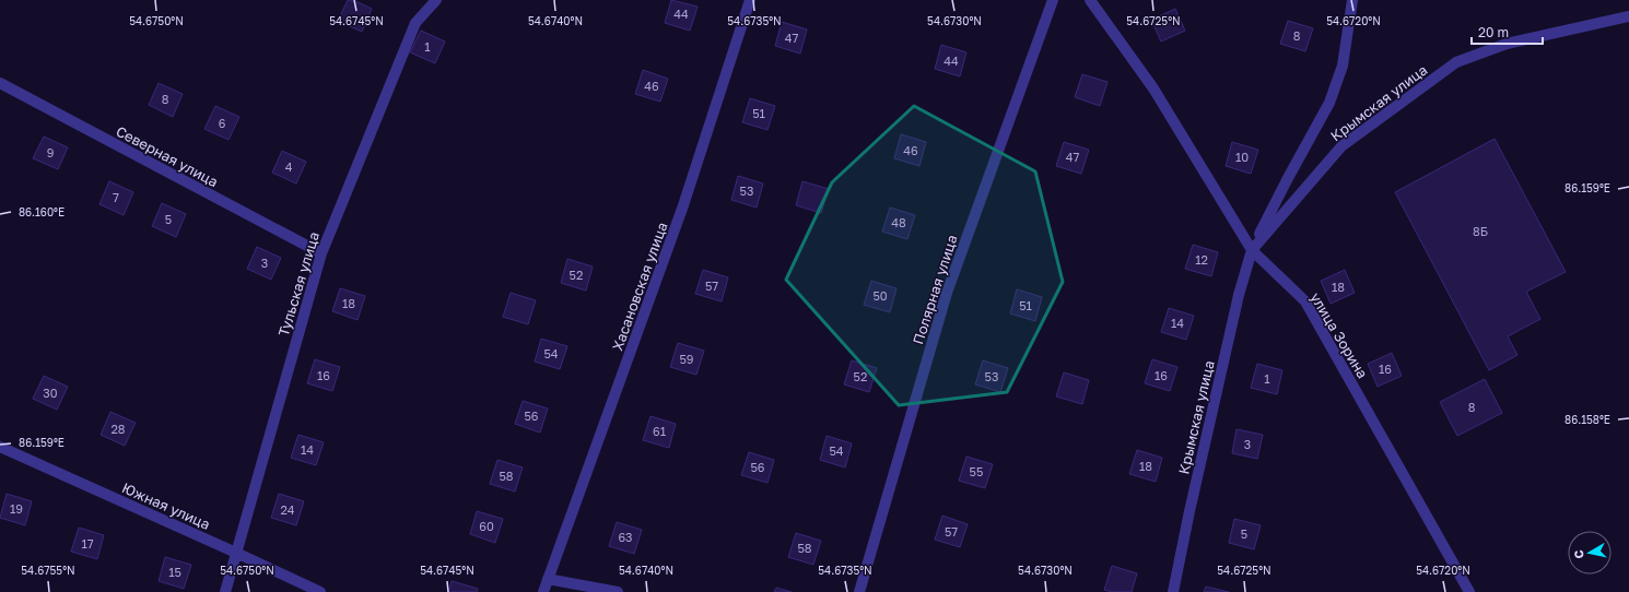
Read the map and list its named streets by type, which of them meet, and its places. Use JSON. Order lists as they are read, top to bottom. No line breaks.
{"streets":{"street":["Крымская улица","Северная улица","Тульская улица","Хасановская улица","Полярная улица","улица Зорина","Южная улица"]},"crossings":[["Крымская улица","улица Зорина"],["Северная улица","Тульская улица"],["Тульская улица","Южная улица"]],"house_numbers":["44","8","47","1","44","46","8","51","6","46","9","47","10","4","53","7","5","48","8Б","12","3","52","57","18","50","18","51","14","54","59","16","16","16","52","53","1","30","8","56","28","61","3","14","54","18","56","55","58","19","24","60","57","5","63","17","58","15"],"scale_bar":"20 m","north":"left","coordinates":["54.6750°N","54.6745°N","54.6740°N","54.6735°N","54.6730°N","54.6725°N","54.6720°N","86.159°E","86.160°E","86.158°E","54.6755°N"]}
